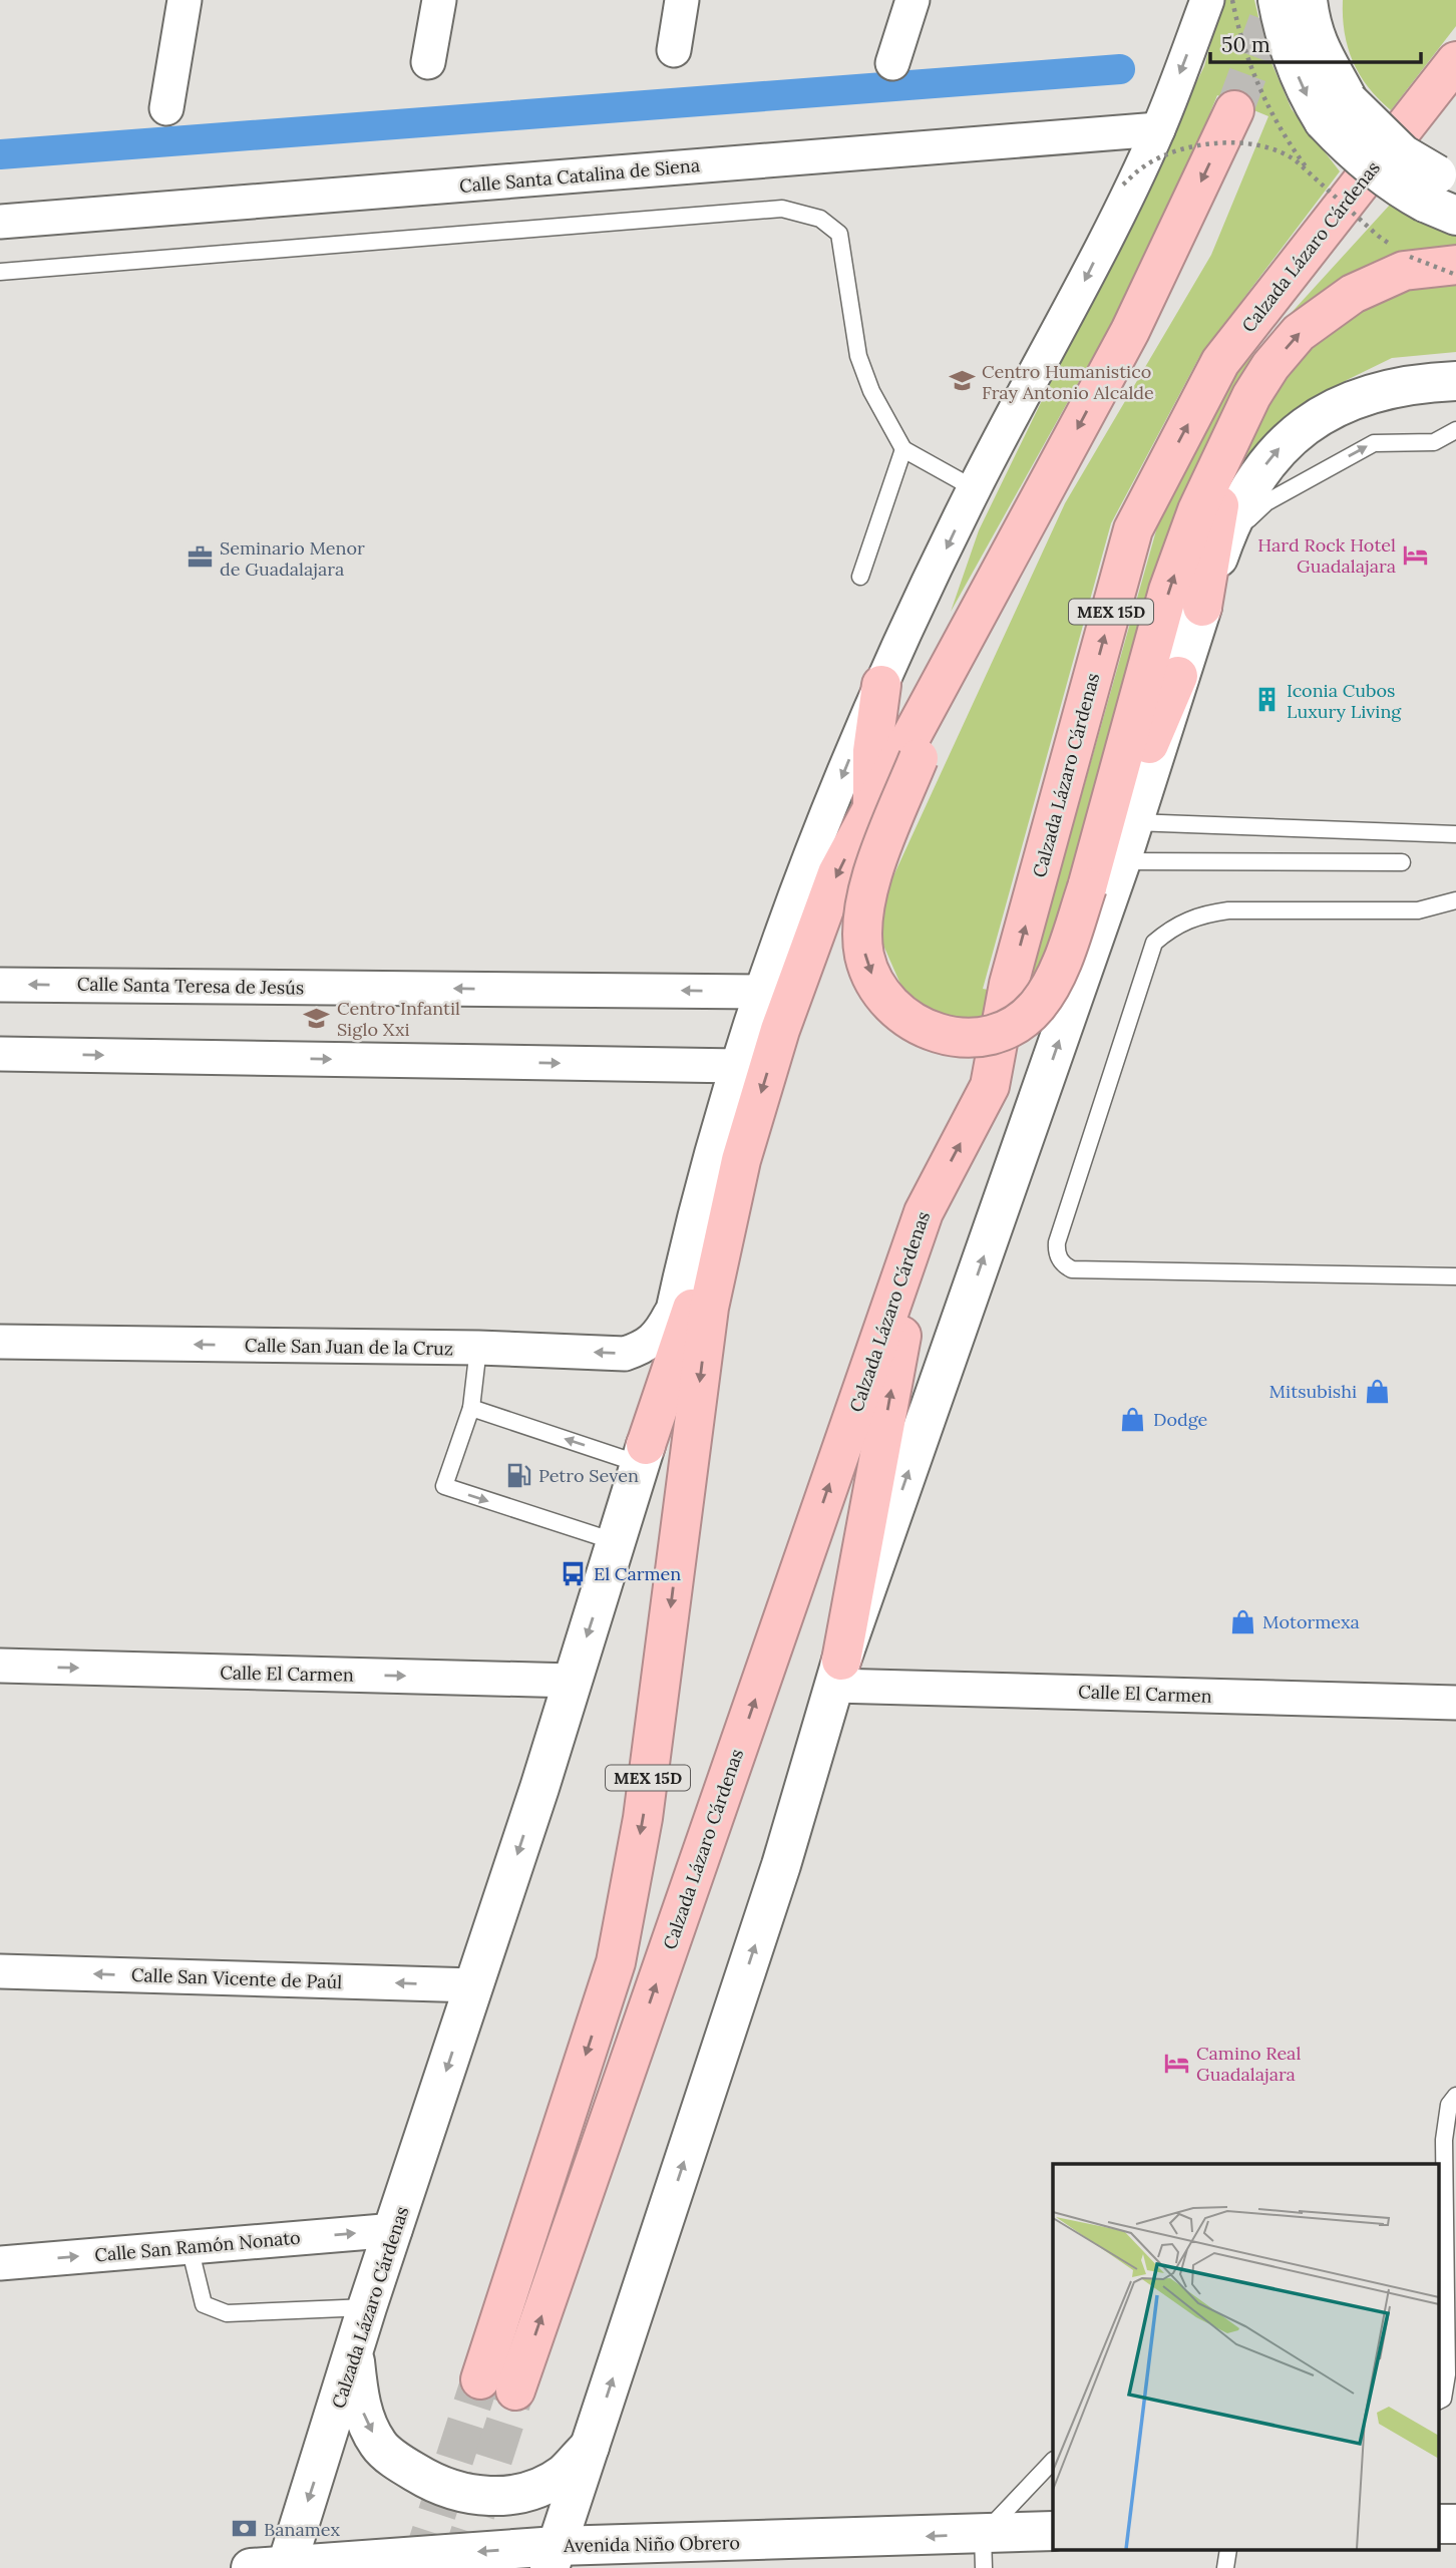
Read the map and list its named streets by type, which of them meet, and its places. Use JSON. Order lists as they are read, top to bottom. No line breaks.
{"streets":{"highway":["Calzada Lázaro Cárdenas","MEX 15D"],"street":["Calle Santa Catalina de Siena","Calle Santa Teresa de Jesús","Calle San Juan de la Cruz","Calle El Carmen","Calle San Vicente de Paúl","Calle San Ramón Nonato","Avenida Niño Obrero"]},"crossings":[["Calzada Lázaro Cárdenas","Calle El Carmen"],["Calzada Lázaro Cárdenas","Calle San Vicente de Paúl"],["Calzada Lázaro Cárdenas","Calle San Ramón Nonato"],["Calzada Lázaro Cárdenas","Avenida Niño Obrero"]],"one_way":["Calle El Carmen","Calle San Vicente de Paúl","Calle San Ramón Nonato","Avenida Niño Obrero"],"places":{"school or university":["Centro Humanistico Fray Antonio Alcalde","Centro Infantil Siglo Xxi"],"hotel":["Hard Rock Hotel Guadalajara","Camino Real Guadalajara"],"office":["Seminario Menor de Guadalajara"],"building":["Iconia Cubos Luxury Living"],"shop":["Mitsubishi","Dodge","Motormexa"],"fuel station":["Petro Seven"],"bus stop":["El Carmen"],"bank":["Banamex"]},"scale_bar":"50 m"}
